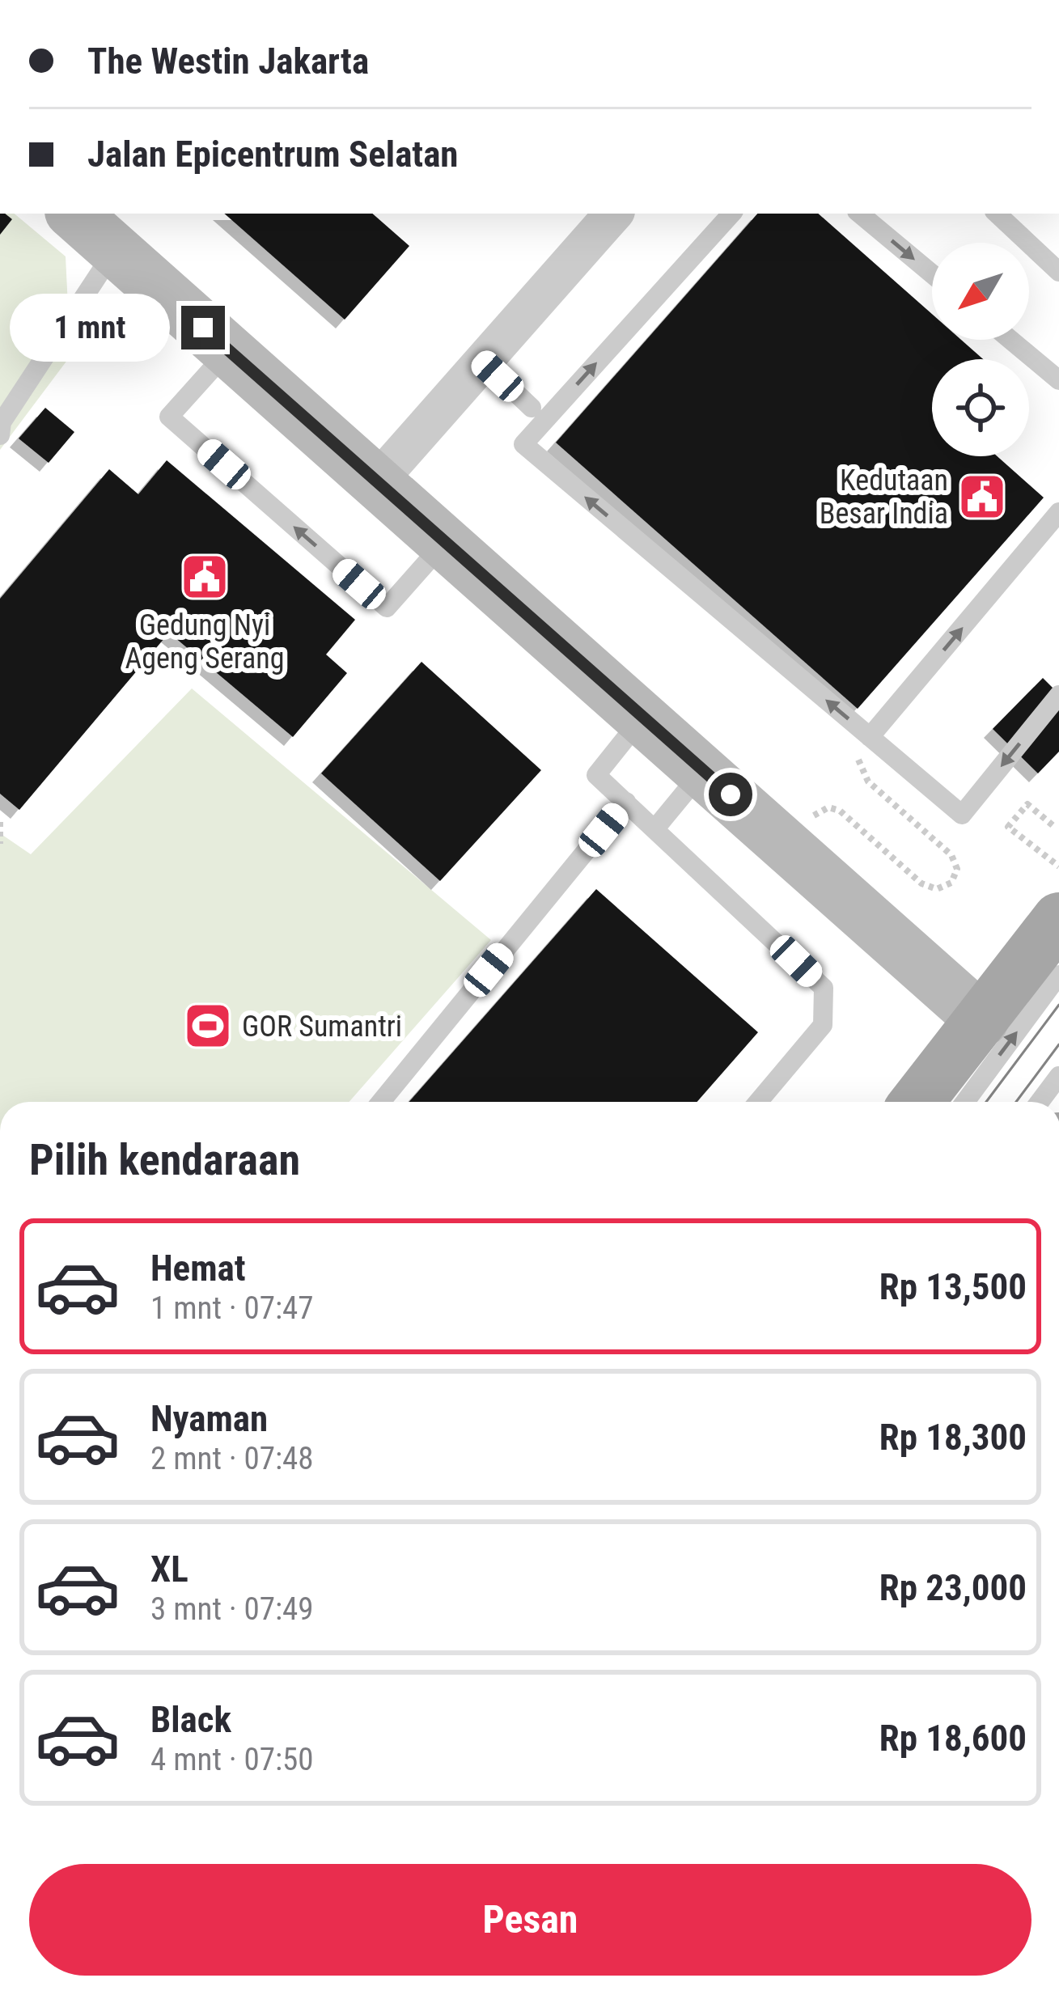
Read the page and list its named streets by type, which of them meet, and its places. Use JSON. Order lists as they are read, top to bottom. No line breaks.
{"places":{"public building":["Kedutaan Besar India","Gedung Nyi Ageng Serang"],"sports":["GOR Sumantri"]},"north":"bottom left","page":{"banner":["The Westin Jakarta","Jalan Epicentrum Selatan"],"bubble":"1 mnt","heading":"Pilih kendaraan","list":[{"name":"Hemat","note":"1 mnt · 07:47","value":"Rp 13,500"},{"name":"Nyaman","note":"2 mnt · 07:48","value":"Rp 18,300"},{"name":"XL","note":"3 mnt · 07:49","value":"Rp 23,000"},{"name":"Black","note":"4 mnt · 07:50","value":"Rp 18,600"}],"buttons":"Pesan"}}
